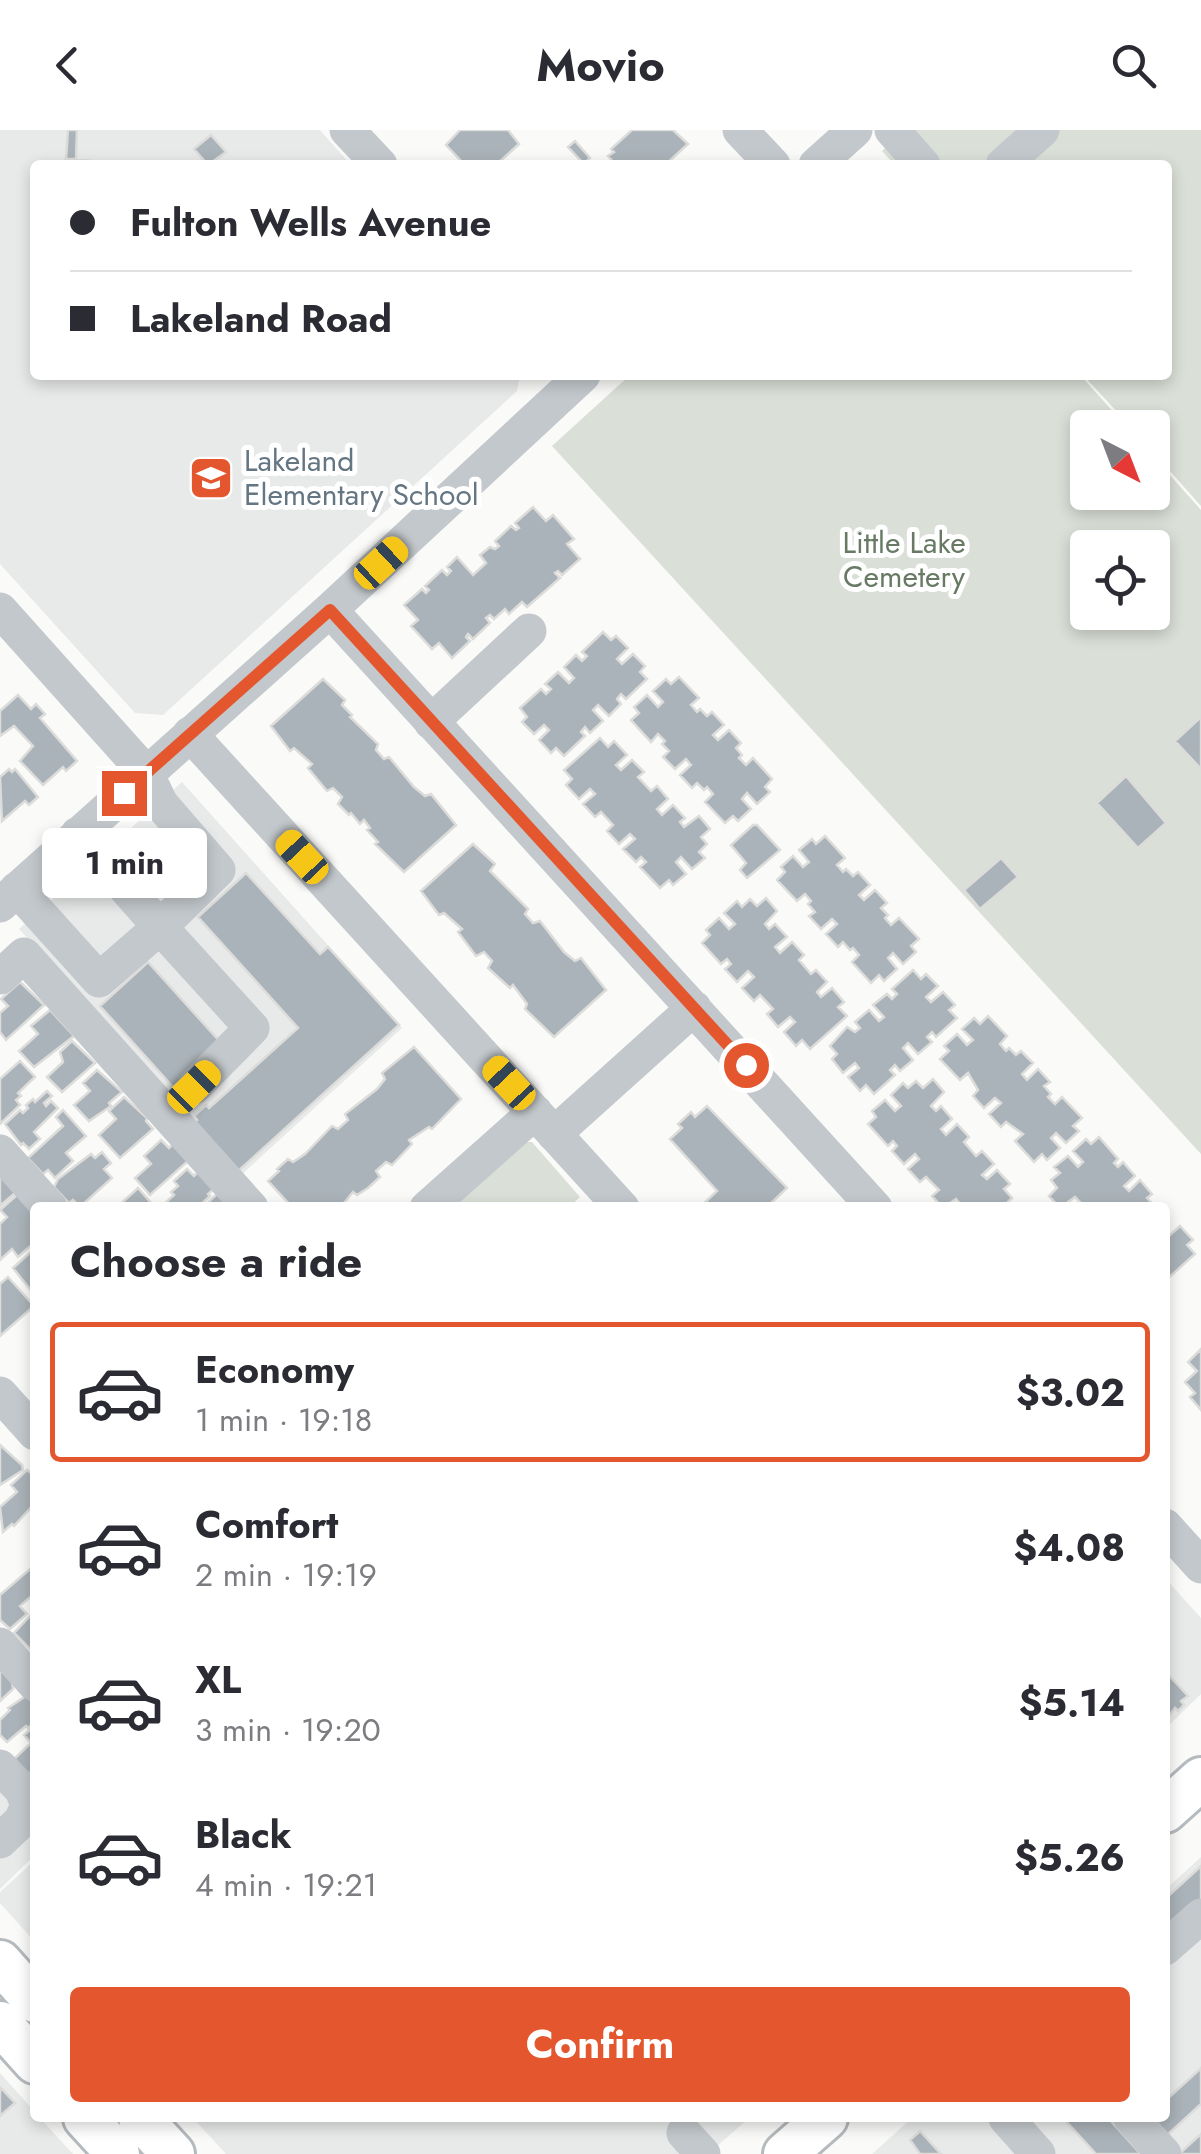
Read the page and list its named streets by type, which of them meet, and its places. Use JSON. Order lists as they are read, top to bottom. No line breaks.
{"parks":["Little Lake Cemetery"],"places":{"school or university":["Lakeland Elementary School"]},"north":"bottom right","page":{"header":"Movio","banner":["Fulton Wells Avenue","Lakeland Road"],"bubble":"1 min","heading":"Choose a ride","list":[{"name":"Economy","note":"1 min · 19:18","value":"$3.02"},{"name":"Comfort","note":"2 min · 19:19","value":"$4.08"},{"name":"XL","note":"3 min · 19:20","value":"$5.14"},{"name":"Black","note":"4 min · 19:21","value":"$5.26"}],"buttons":"Confirm"}}
